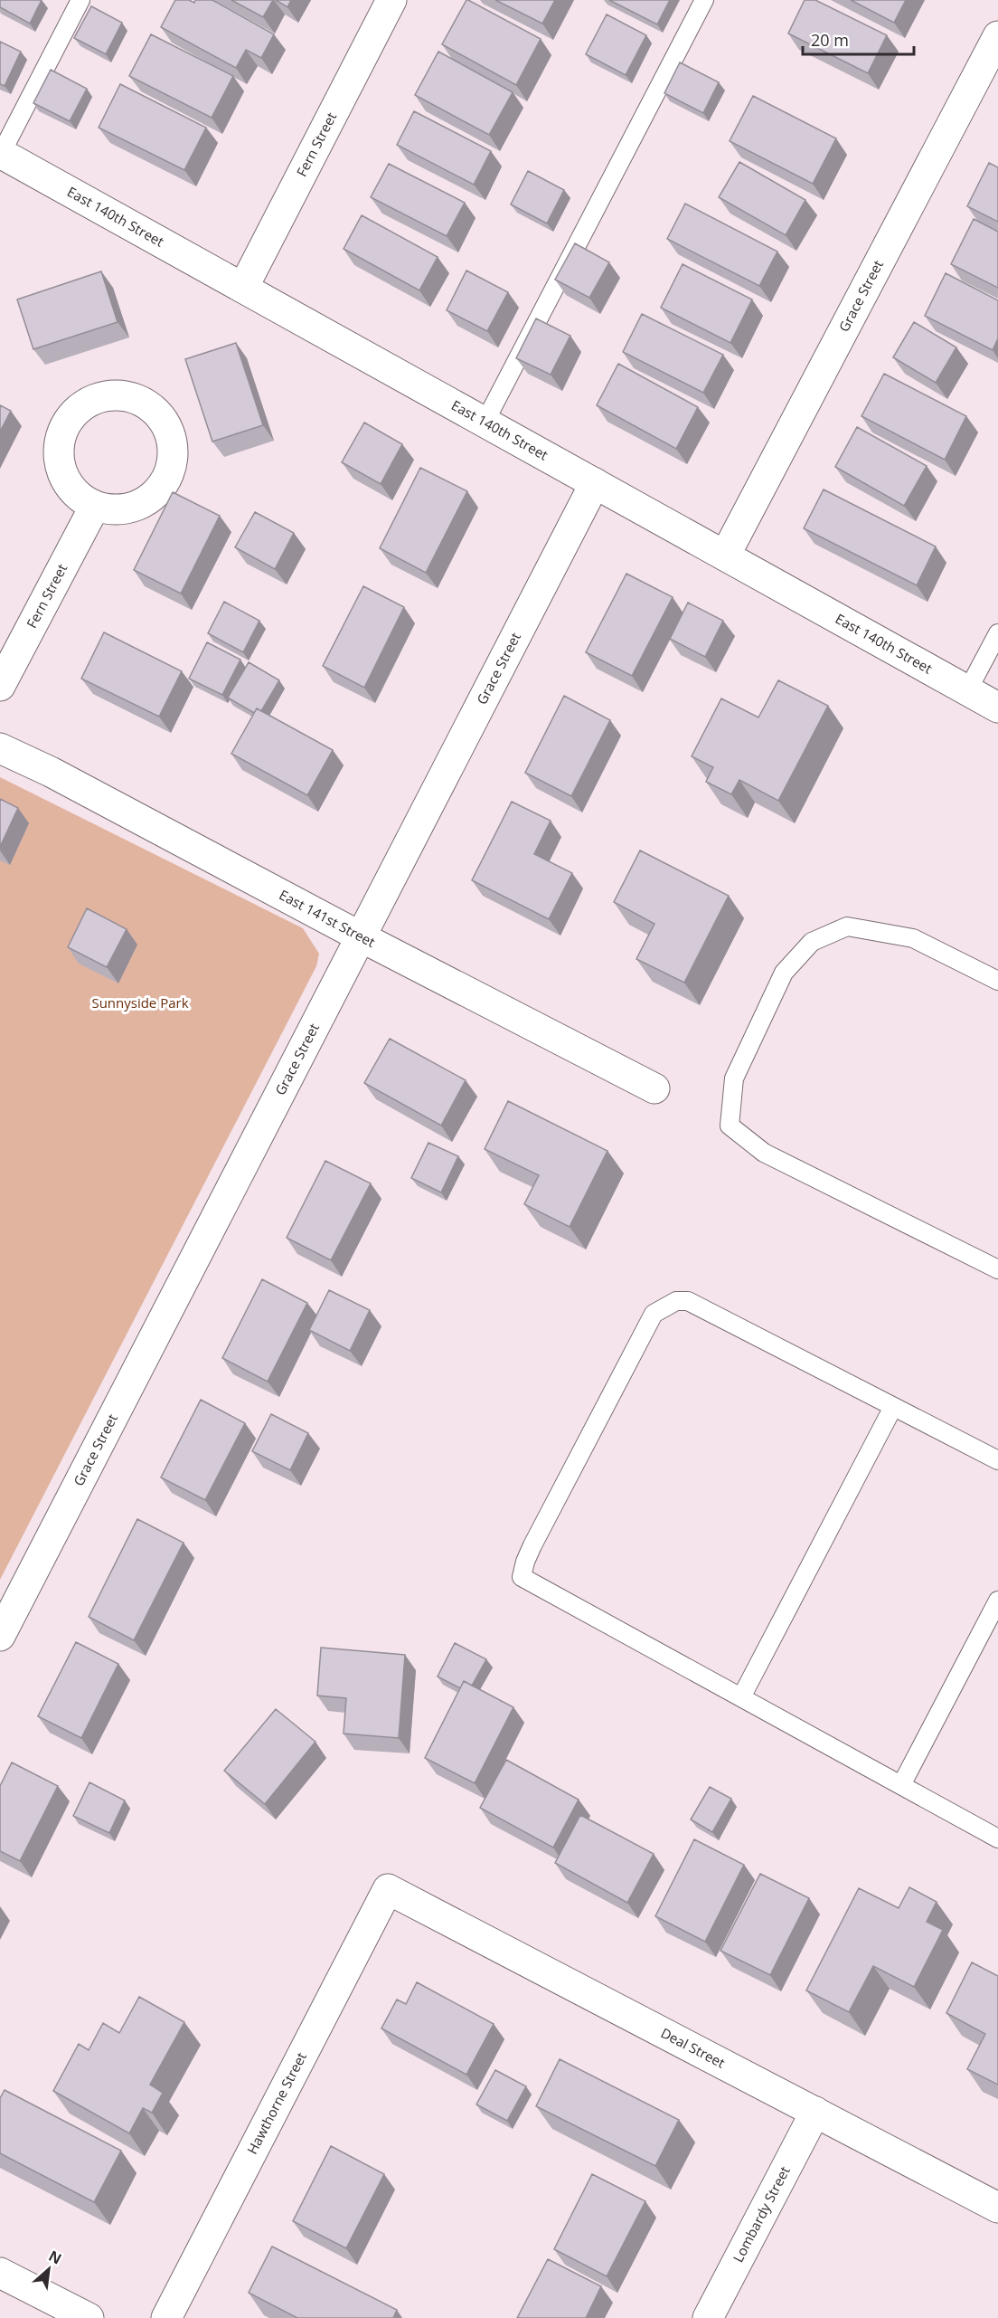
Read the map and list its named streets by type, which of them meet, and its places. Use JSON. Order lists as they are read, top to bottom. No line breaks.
{"streets":{"street":["Fern Street","East 140th Street","Grace Street","East 141st Street","Deal Street","Hawthorne Street","Lombardy Street"]},"crossings":[["Fern Street","East 140th Street"],["East 140th Street","Grace Street"],["Grace Street","East 141st Street"],["Deal Street","Hawthorne Street"],["Deal Street","Lombardy Street"]],"parks":["Sunnyside Park"],"scale_bar":"20 m","north":"top right"}
